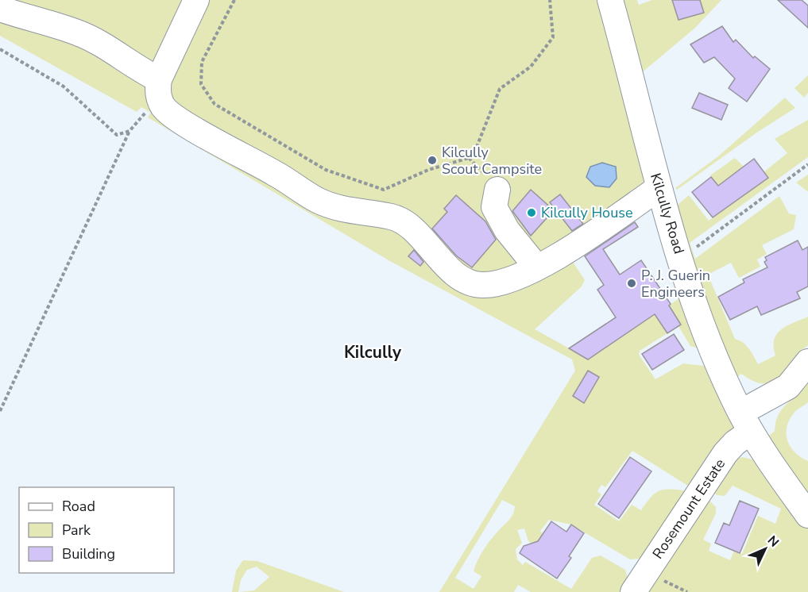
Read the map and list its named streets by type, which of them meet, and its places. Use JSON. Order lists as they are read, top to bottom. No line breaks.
{"streets":{"street":["Kilcully Road","Rosemount Estate"]},"crossings":[["Kilcully Road","Rosemount Estate"]],"districts":["Kilcully"],"places":["Kilcully Scout Campsite","Kilcully House","P. J. Guerin Engineers"],"legend":["Road","Park","Building"],"north":"top right"}
